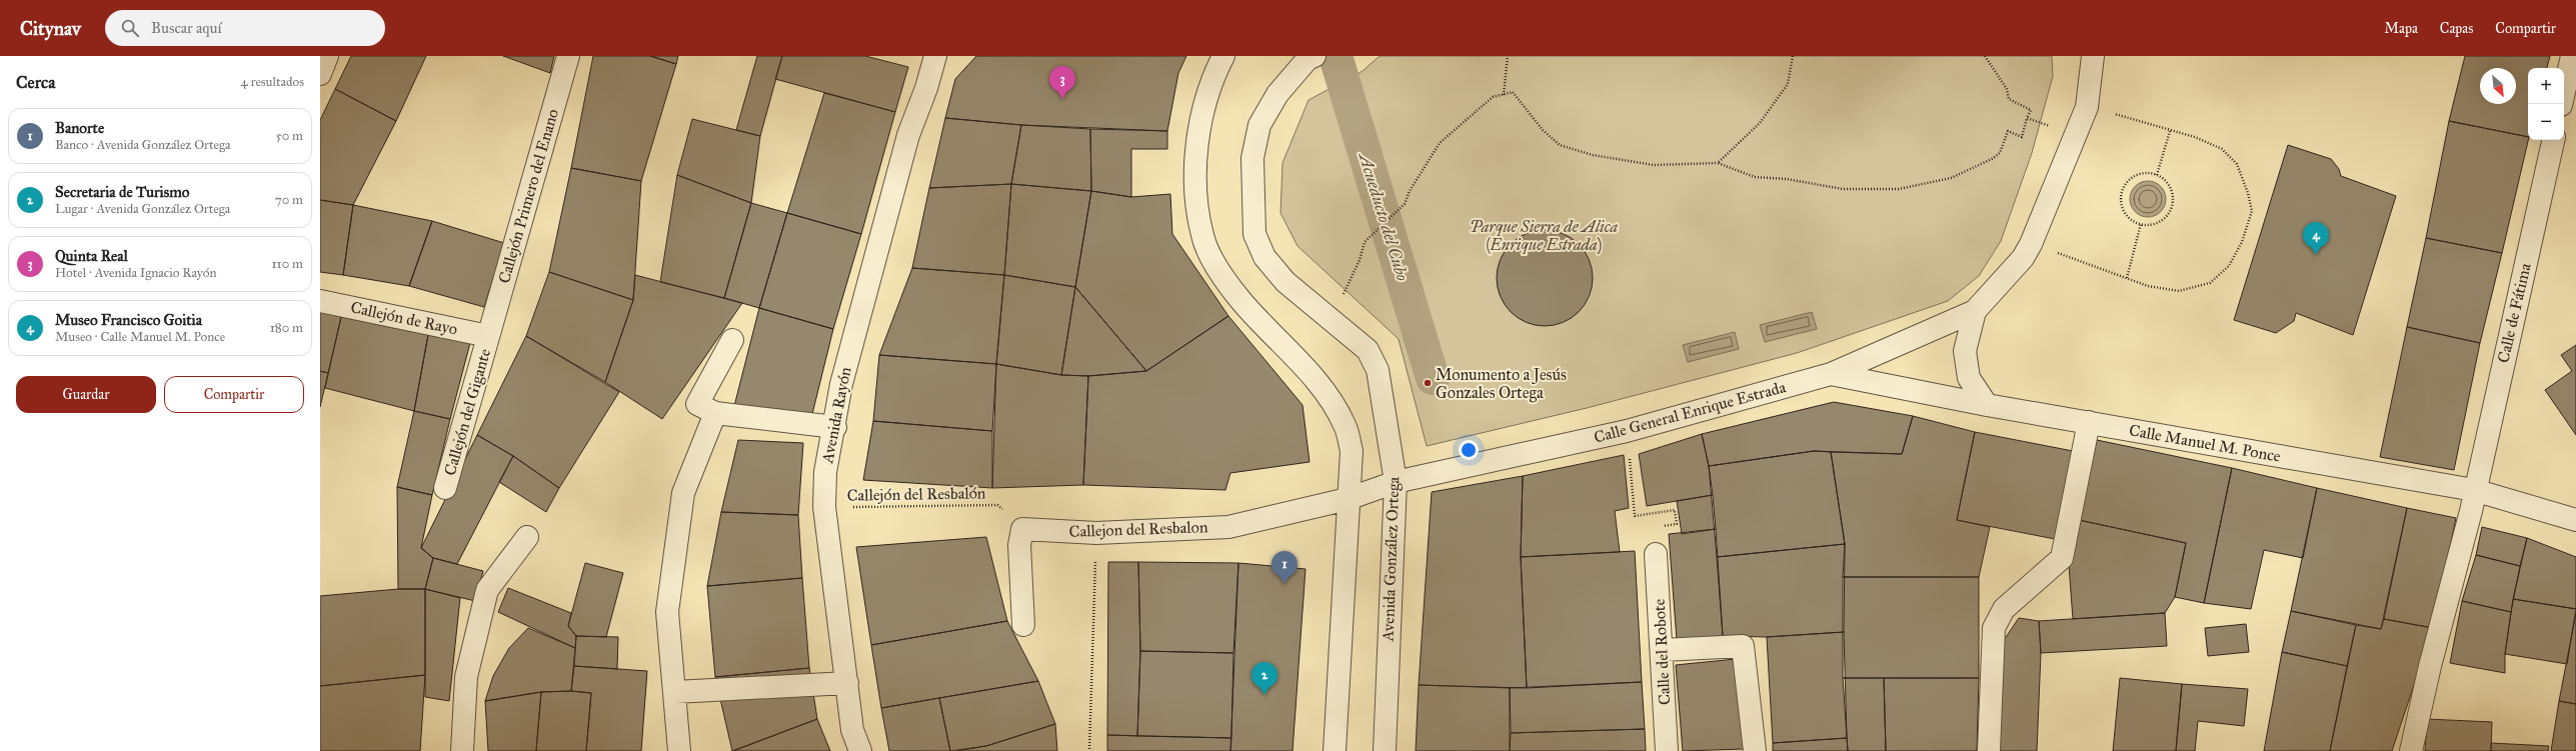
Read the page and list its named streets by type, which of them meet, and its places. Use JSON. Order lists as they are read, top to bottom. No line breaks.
{"streets":{"street":["Callejón Primero del Enano","Calle de Fátima","Callejón de Rayo","Callejón del Gigante","Calle General Enrique Estrada","Avenida Rayón","Calle Manuel M. Ponce","Callejon del Resbalon","Avenida González Ortega","Calle del Robote"],"path":["Callejón del Resbalón"]},"crossings":[["Callejón Primero del Enano","Callejón de Rayo"],["Callejón Primero del Enano","Callejón del Gigante"],["Calle de Fátima","Calle Manuel M. Ponce"],["Callejón de Rayo","Callejón del Gigante"],["Calle General Enrique Estrada","Calle Manuel M. Ponce"],["Calle General Enrique Estrada","Callejon del Resbalon"],["Calle General Enrique Estrada","Avenida González Ortega"],["Avenida Rayón","Callejón del Resbalón"],["Callejón del Resbalón","Callejon del Resbalon"]],"water":["Acueducto del Cubo"],"parks":["Parque Sierra de Alica (Enrique Estrada)"],"places":["Monumento a Jesús Gonzales Ortega"],"north":"bottom right","page":{"header":"Citynav","search":"Buscar aquí","nav":["Mapa","Capas","Compartir"],"heading":["Cerca","4 resultados"],"pins":["3","4","1","2"],"map_buttons":["+","−"],"list":[{"mark":"1","name":"Banorte","note":"Banco · Avenida González Ortega","value":"50 m"},{"mark":"2","name":"Secretaria de Turismo","note":"Lugar · Avenida González Ortega","value":"70 m"},{"mark":"3","name":"Quinta Real","note":"Hotel · Avenida Ignacio Rayón","value":"110 m"},{"mark":"4","name":"Museo Francisco Goitia","note":"Museo · Calle Manuel M. Ponce","value":"180 m"}],"buttons":["Guardar","Compartir"]}}
